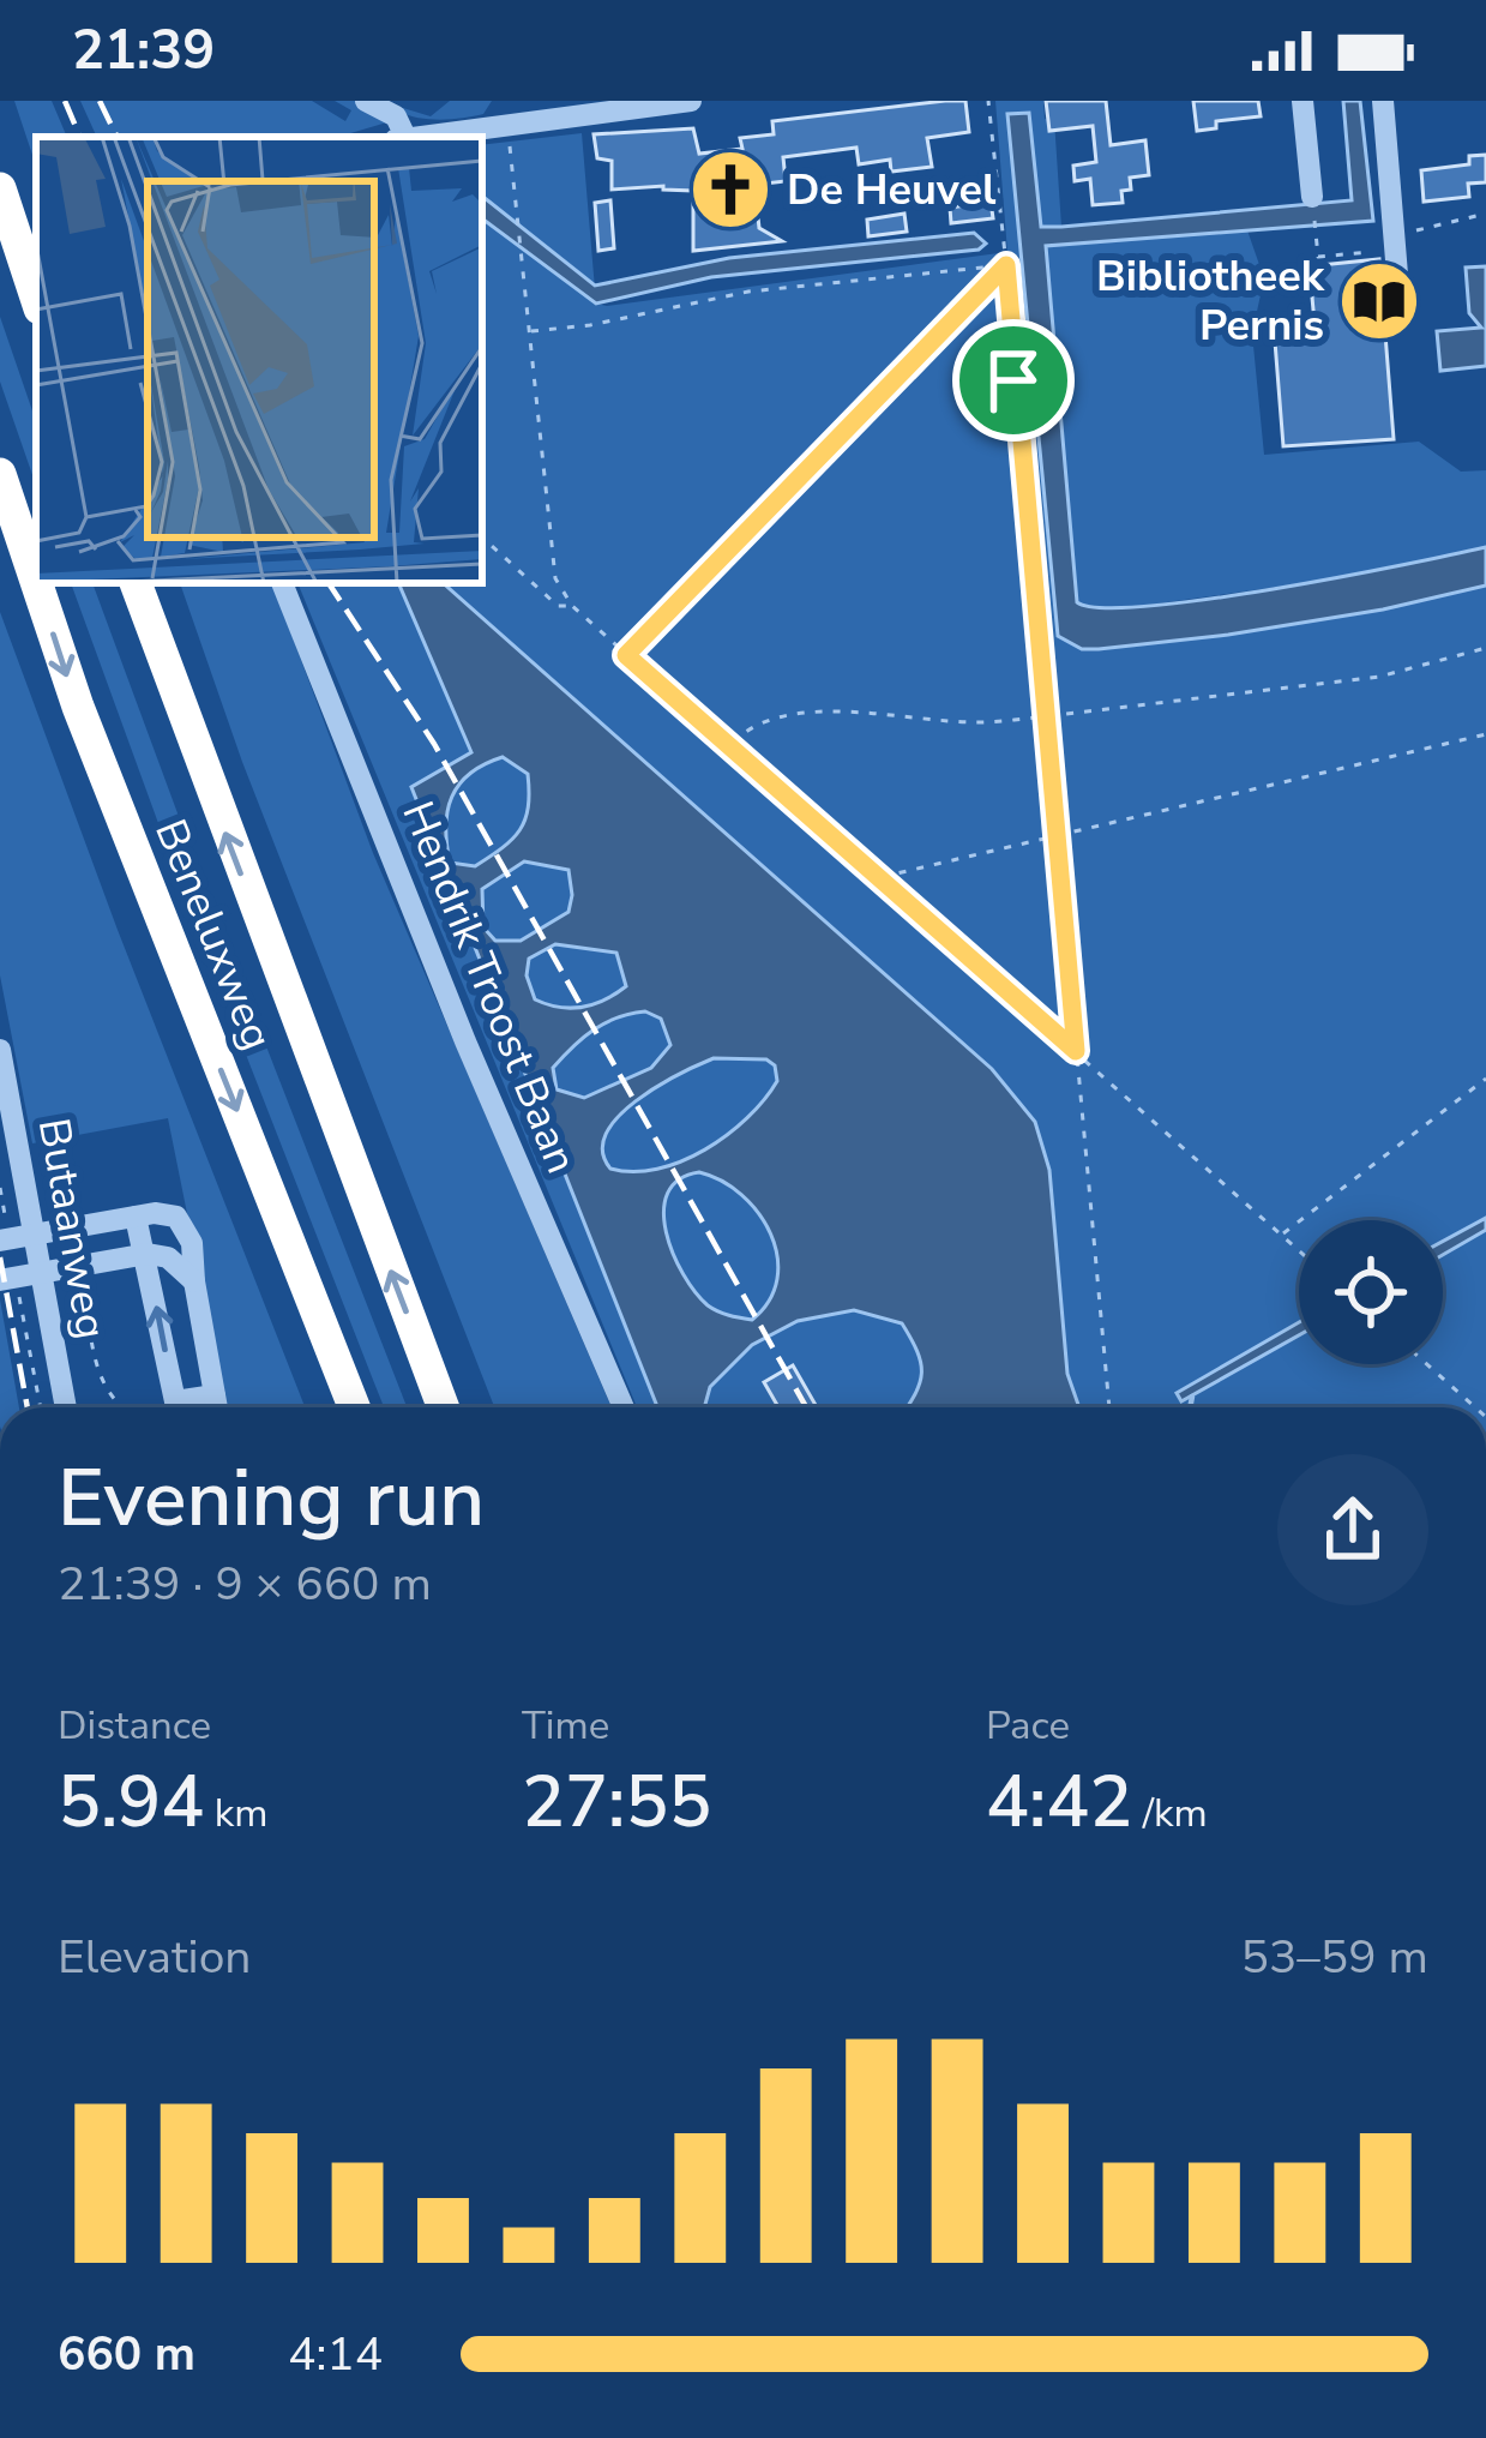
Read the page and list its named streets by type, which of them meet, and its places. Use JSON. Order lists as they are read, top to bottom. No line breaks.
{"streets":{"highway":["Beneluxweg"],"street":["Hendrik Troost Baan","Butaanweg"]},"places":{"church":["De Heuvel"],"library":["Bibliotheek Pernis"]},"page":{"status":"21:39","heading":["Evening run","21:39 · 9 × 660 m"],"stats":[["Distance","5.94 km"],["Time","27:55"],["Pace","4:42 /km"]],"chart":["Elevation","53–59 m"],"list":[{"name":"660 m","note":"4:14"}]}}
